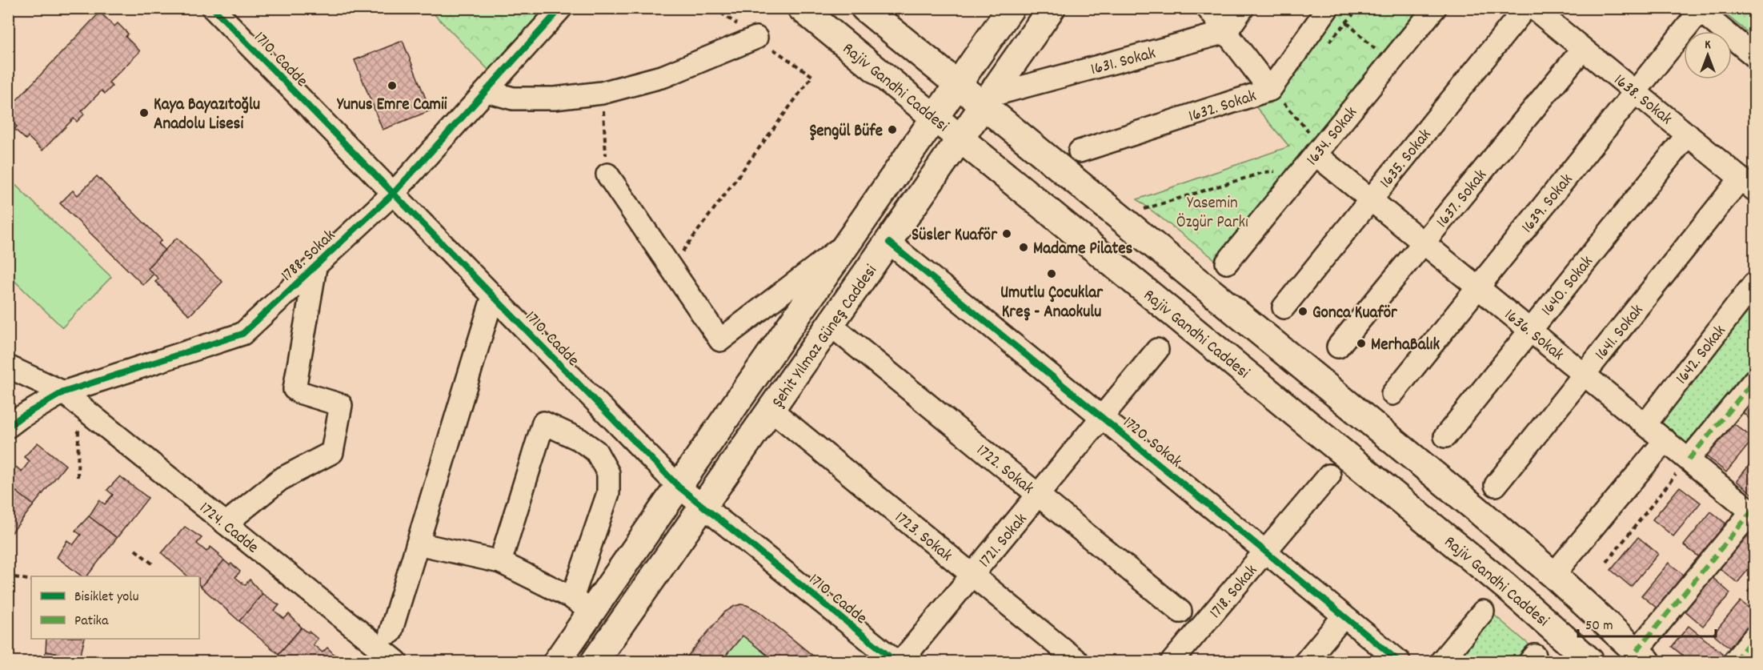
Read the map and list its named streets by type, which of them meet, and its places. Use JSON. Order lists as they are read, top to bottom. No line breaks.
{"streets":{"main road":["Rajiv Gandhi Caddesi","Şehit Yılmaz Güneş Caddesi"],"street":["1710. Cadde","1631. Sokak","1638. Sokak","1632. Sokak","1634. Sokak","1635. Sokak","1637. Sokak","1639. Sokak","1788. Sokak","1640. Sokak","1641. Sokak","1636. Sokak","1642. Sokak","1720. Sokak","1722. Sokak","1724. Cadde","1723. Sokak","1721. Sokak","1718. Sokak"]},"crossings":[["1710. Cadde","1788. Sokak"],["1710. Cadde","Şehit Yılmaz Güneş Caddesi"],["1631. Sokak","Şehit Yılmaz Güneş Caddesi"],["Rajiv Gandhi Caddesi","Şehit Yılmaz Güneş Caddesi"],["1638. Sokak","1637. Sokak"],["1638. Sokak","1639. Sokak"],["1638. Sokak","1640. Sokak"],["1638. Sokak","1641. Sokak"],["1634. Sokak","1636. Sokak"],["1635. Sokak","1636. Sokak"],["1637. Sokak","1636. Sokak"],["1639. Sokak","1636. Sokak"],["1788. Sokak","1724. Cadde"],["1640. Sokak","1636. Sokak"],["1641. Sokak","1636. Sokak"],["1636. Sokak","1642. Sokak"],["Şehit Yılmaz Güneş Caddesi","1720. Sokak"],["Şehit Yılmaz Güneş Caddesi","1722. Sokak"],["Şehit Yılmaz Güneş Caddesi","1723. Sokak"],["1720. Sokak","1721. Sokak"],["1720. Sokak","1718. Sokak"],["1722. Sokak","1721. Sokak"],["1723. Sokak","1721. Sokak"]],"parks":["Yasemin Özgür Parkı"],"places":["Yunus Emre Camii","Kaya Bayazıtoğlu Anadolu Lisesi","Şengül Büfe","Süsler Kuaför","Madame Pilates","Umutlu Çocuklar Kreş - Anaokulu","Gonca Kuaför","MerhaBalık"],"legend":["Bisiklet yolu","Patika"],"scale_bar":"50 m","north":"top"}
